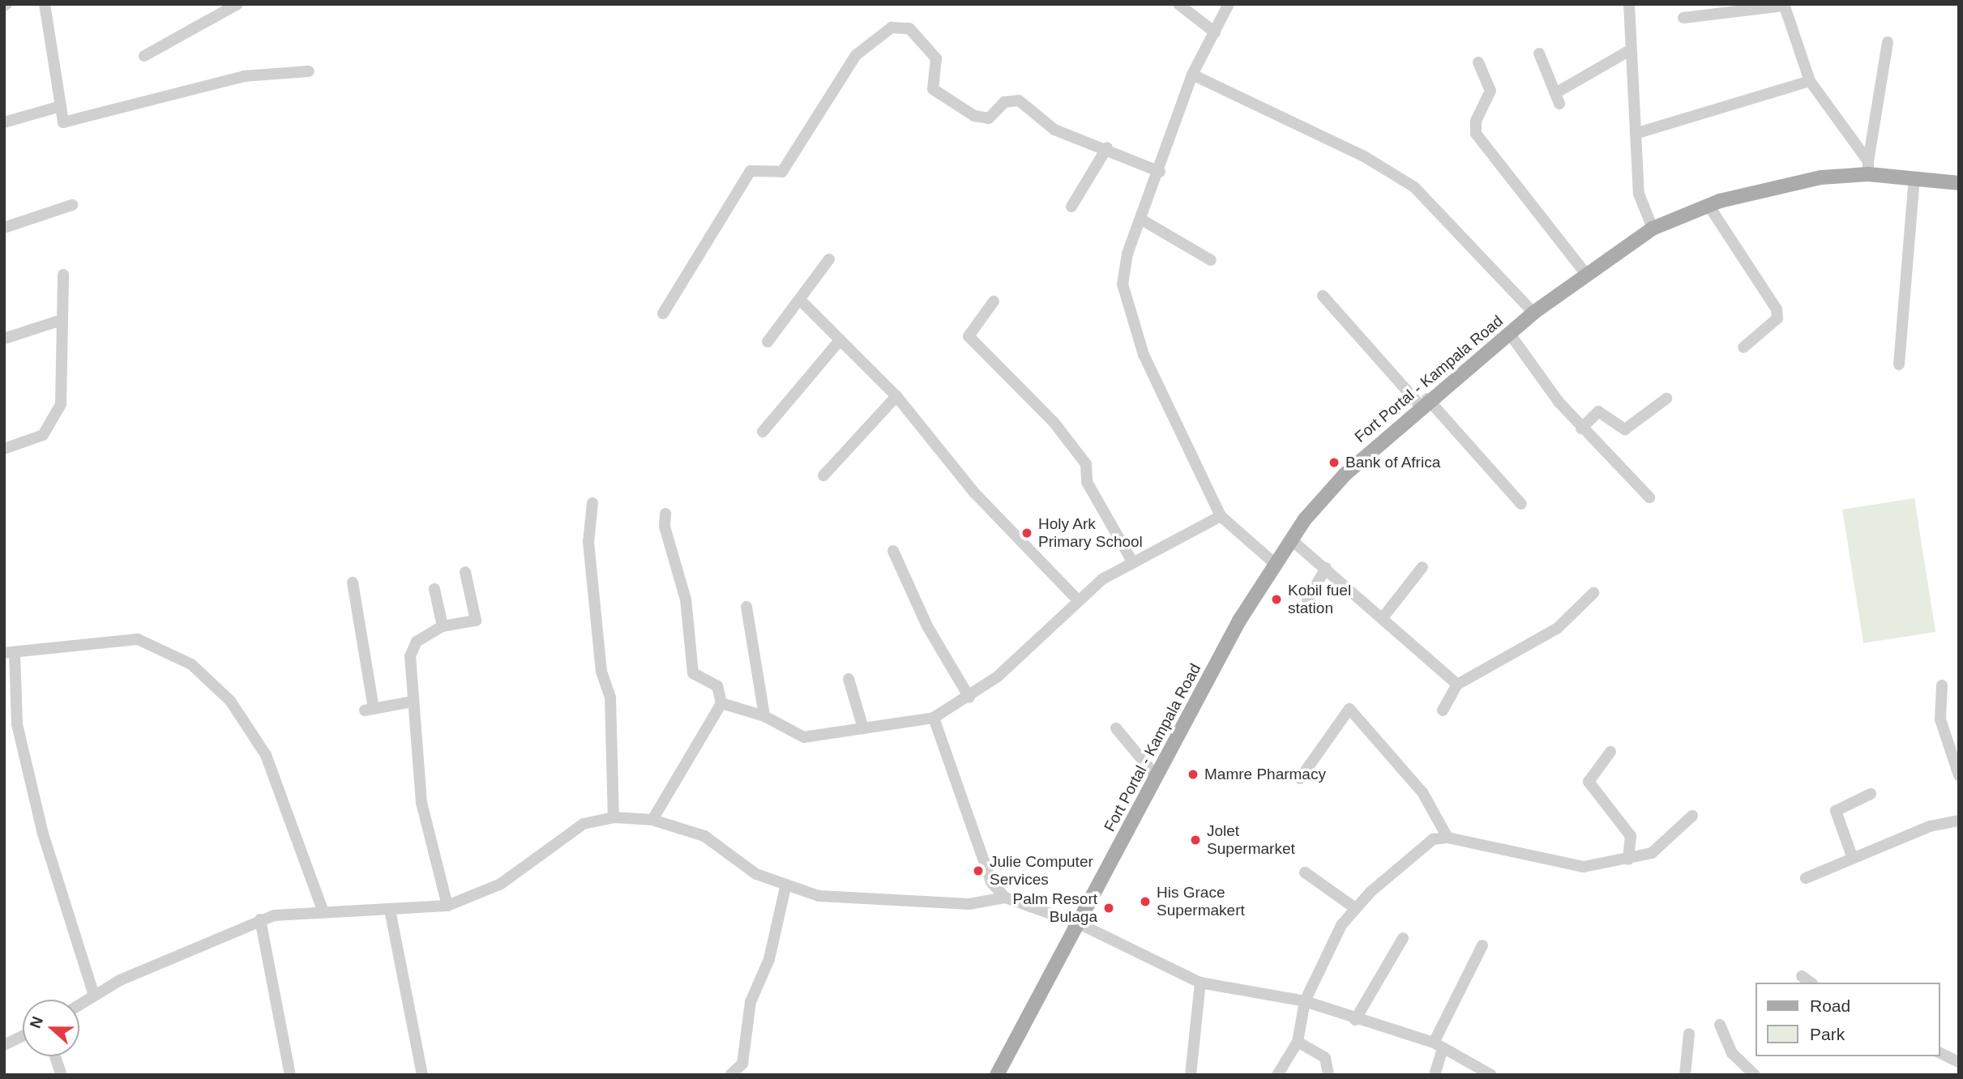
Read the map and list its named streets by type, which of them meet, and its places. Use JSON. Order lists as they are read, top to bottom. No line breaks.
{"streets":{"main road":["Fort Portal - Kampala Road"]},"places":["Bank of Africa","Holy Ark Primary School","Kobil fuel station","Mamre Pharmacy","Jolet Supermarket","Julie Computer Services","His Grace Supermakert","Palm Resort Bulaga"],"legend":["Road","Park"],"north":"left"}
